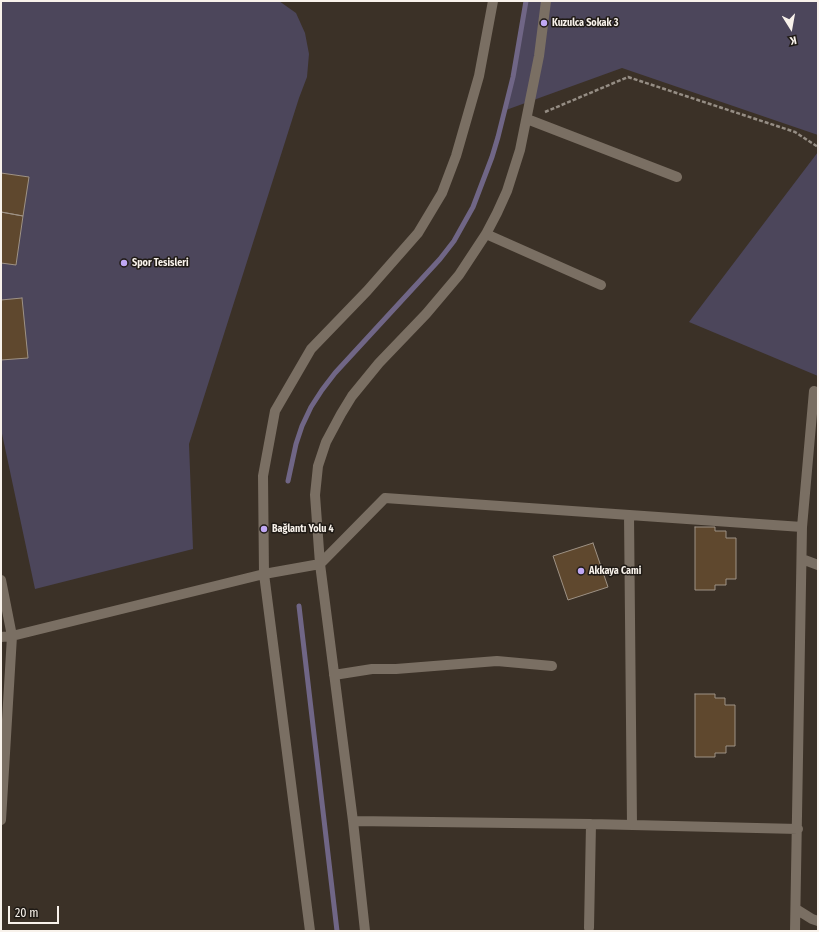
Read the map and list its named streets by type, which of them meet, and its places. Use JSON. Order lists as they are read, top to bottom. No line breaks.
{"places":["Kuzulca Sokak 3","Spor Tesisleri","Bağlantı Yolu 4","Akkaya Cami"],"scale_bar":"20 m","north":"bottom"}
